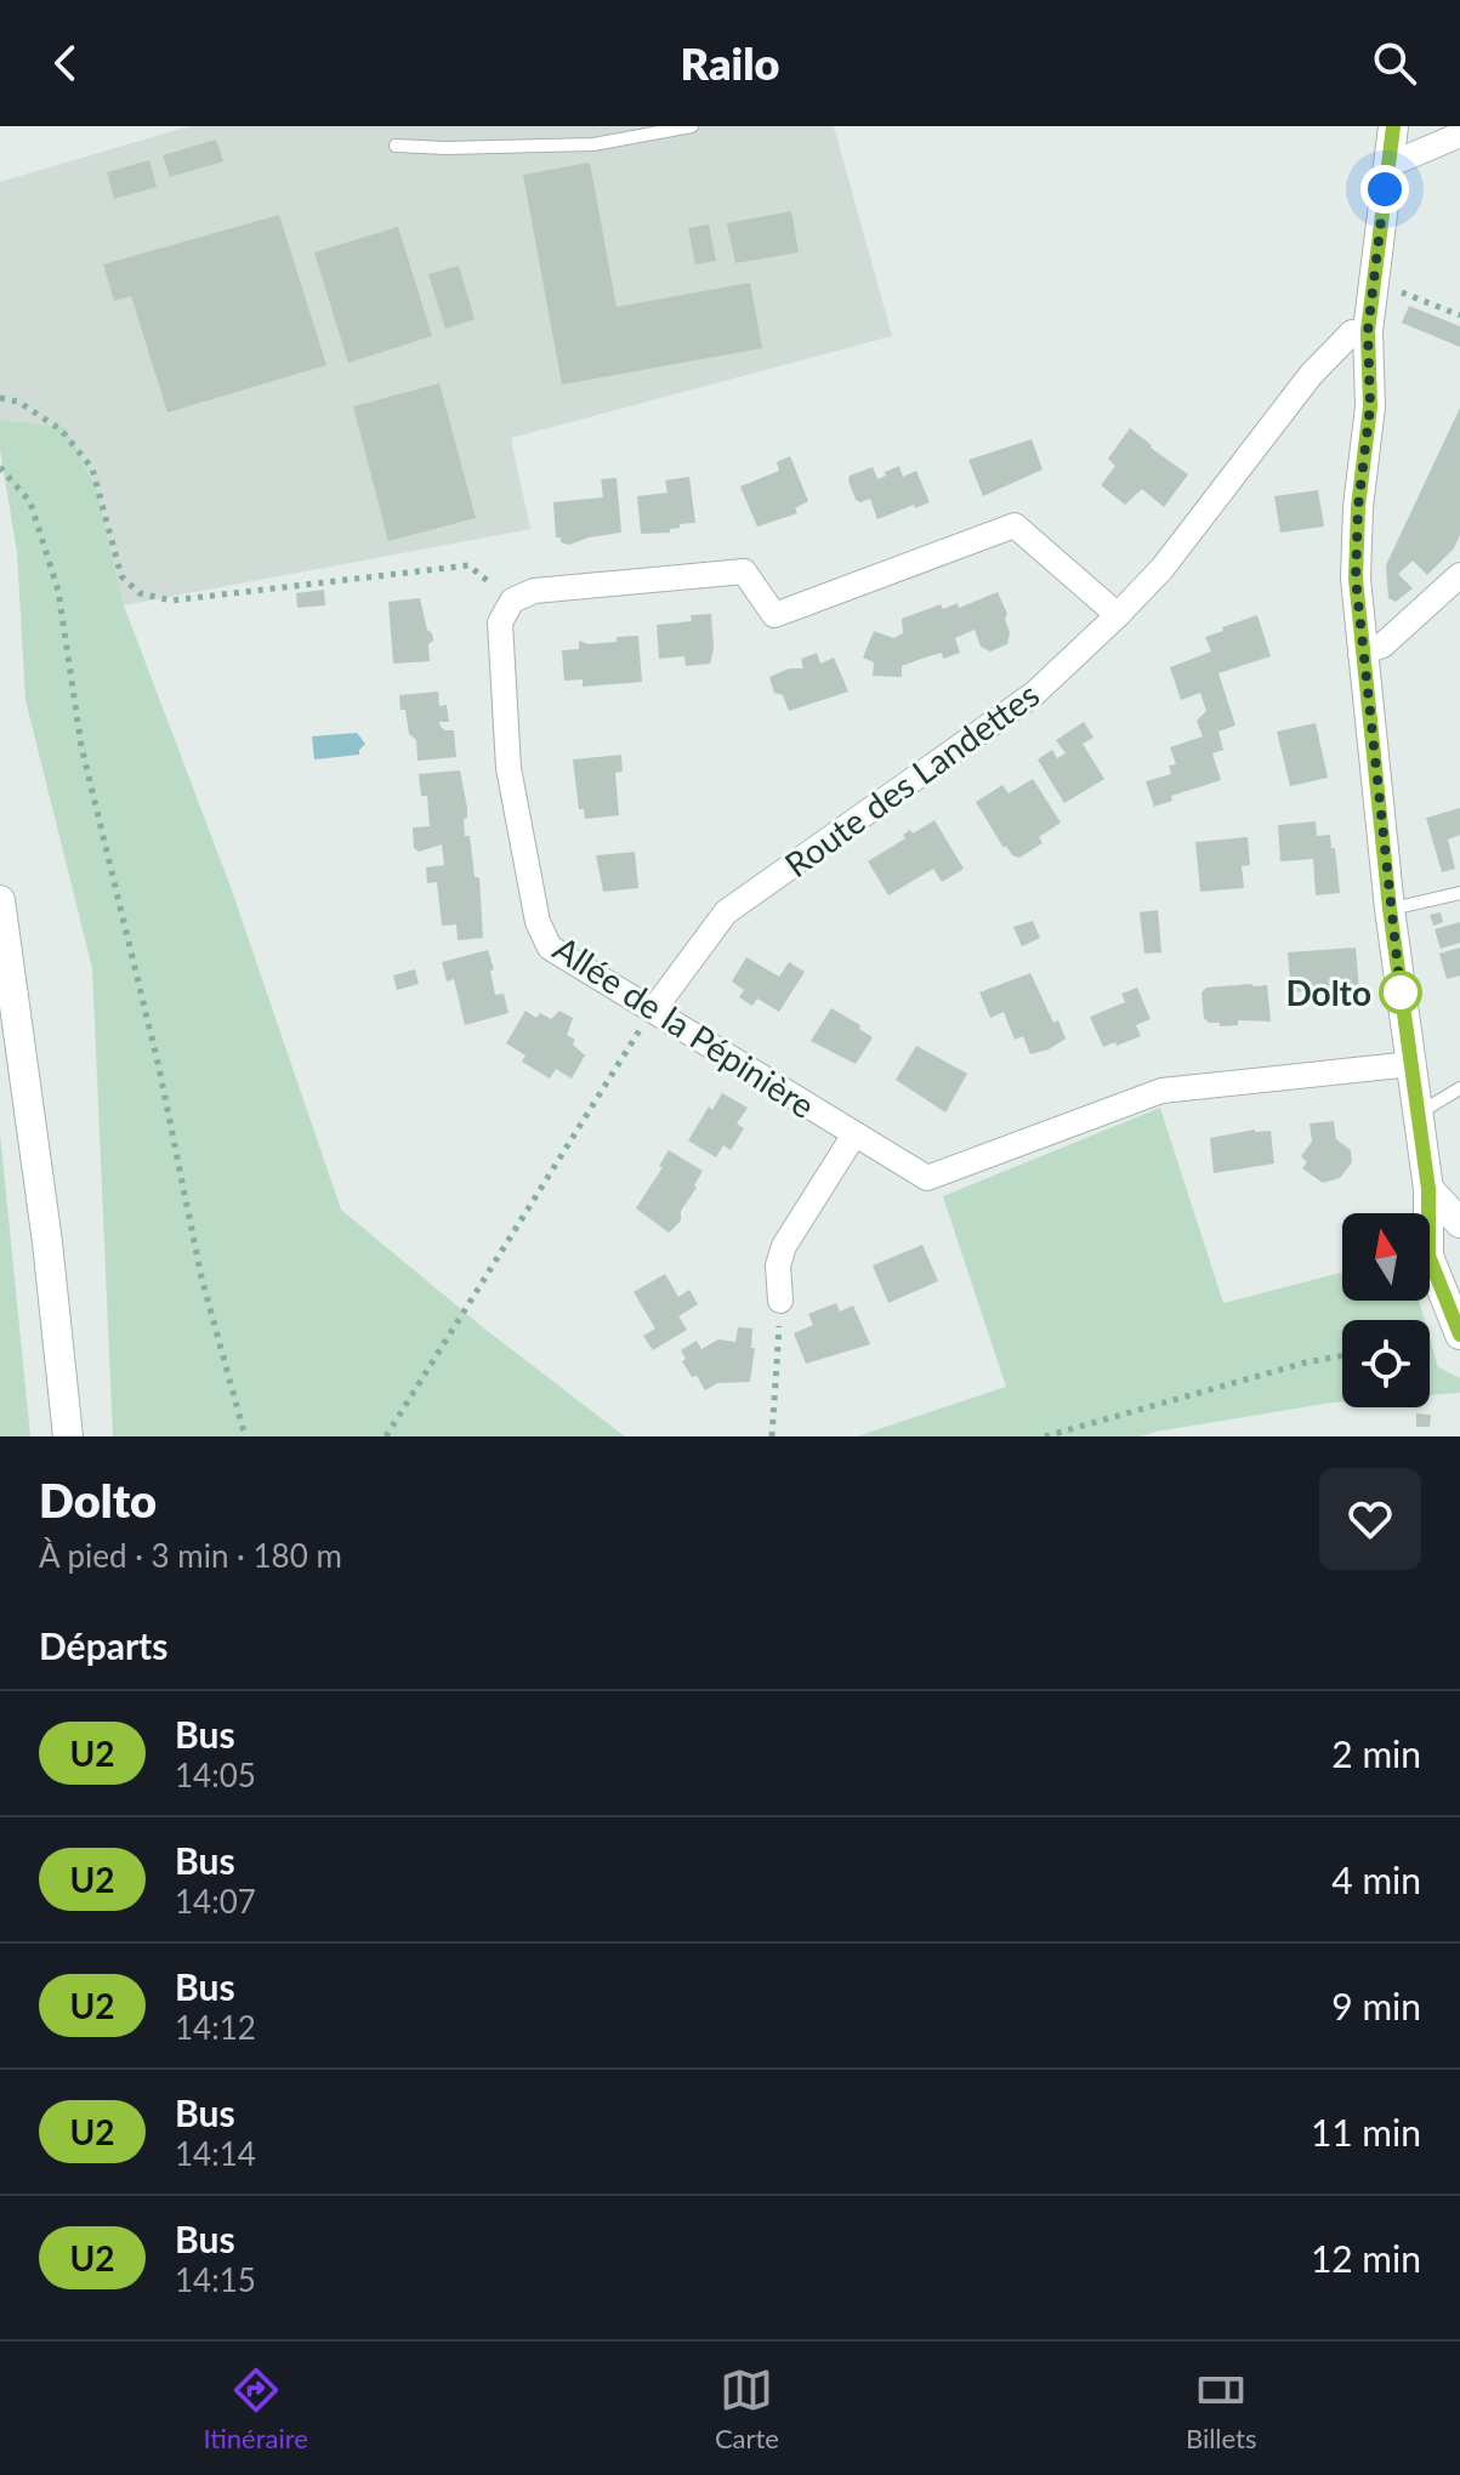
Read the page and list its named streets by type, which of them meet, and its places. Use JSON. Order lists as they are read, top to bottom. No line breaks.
{"streets":{"street":["Route des Landettes","Allée de la Pépinière"]},"crossings":[["Route des Landettes","Allée de la Pépinière"]],"places":["Dolto"],"lines":["bus line U2"],"north":"top","page":{"header":"Railo","heading":[["Dolto","À pied · 3 min · 180 m"],"Départs"],"list":[{"mark":"U2","name":"Bus","note":"14:05","value":"2 min"},{"mark":"U2","name":"Bus","note":"14:07","value":"4 min"},{"mark":"U2","name":"Bus","note":"14:12","value":"9 min"},{"mark":"U2","name":"Bus","note":"14:14","value":"11 min"},{"mark":"U2","name":"Bus","note":"14:15","value":"12 min"}],"tabs":["Itinéraire","Carte","Billets"]}}
